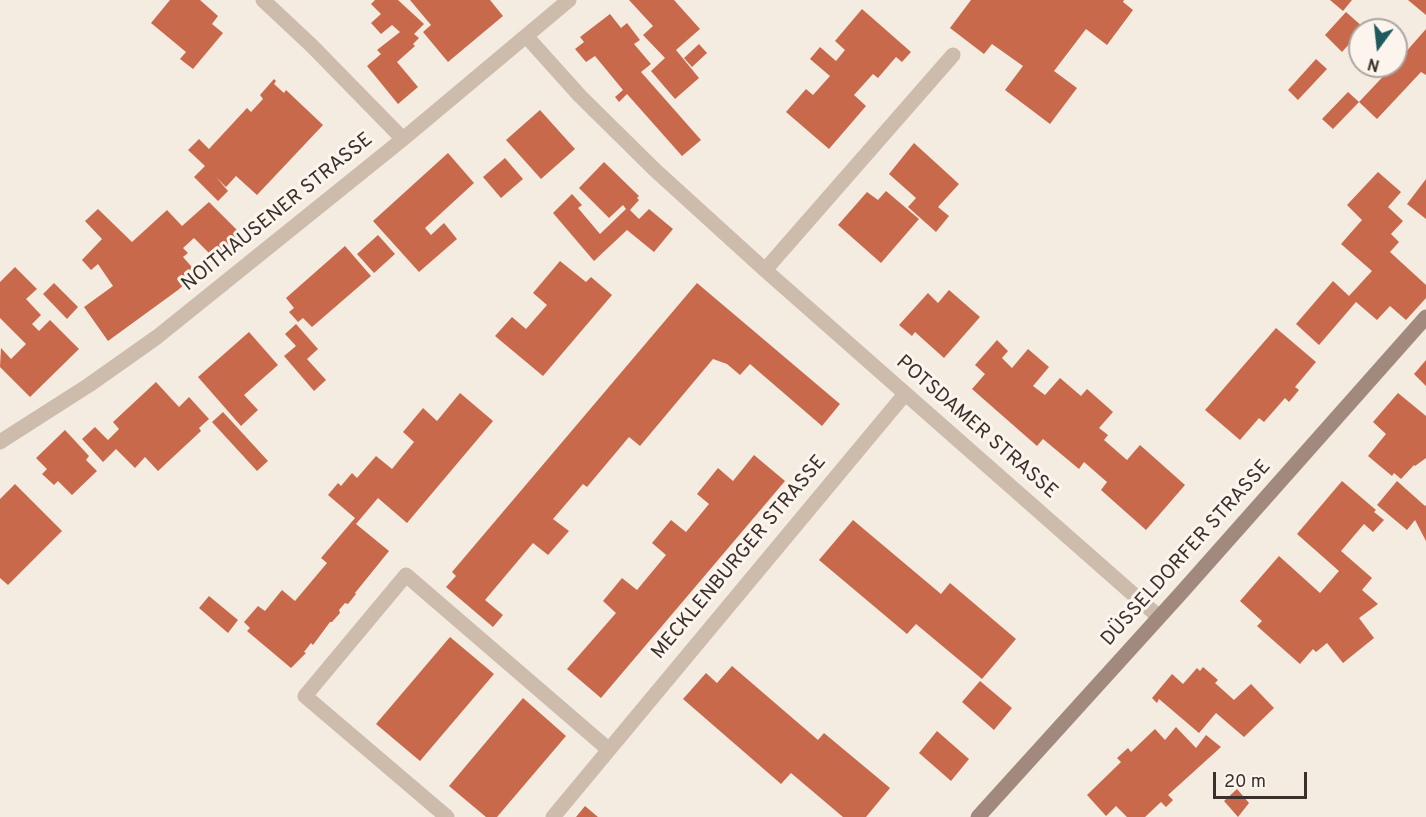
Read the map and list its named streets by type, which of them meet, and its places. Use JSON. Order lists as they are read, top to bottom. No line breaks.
{"streets":{"street":["NOITHAUSENER STRASSE","POTSDAMER STRASSE","DÜSSELDORFER STRASSE","MECKLENBURGER STRASSE"]},"crossings":[["NOITHAUSENER STRASSE","POTSDAMER STRASSE"],["POTSDAMER STRASSE","DÜSSELDORFER STRASSE"],["POTSDAMER STRASSE","MECKLENBURGER STRASSE"]],"scale_bar":"20 m","north":"bottom"}
